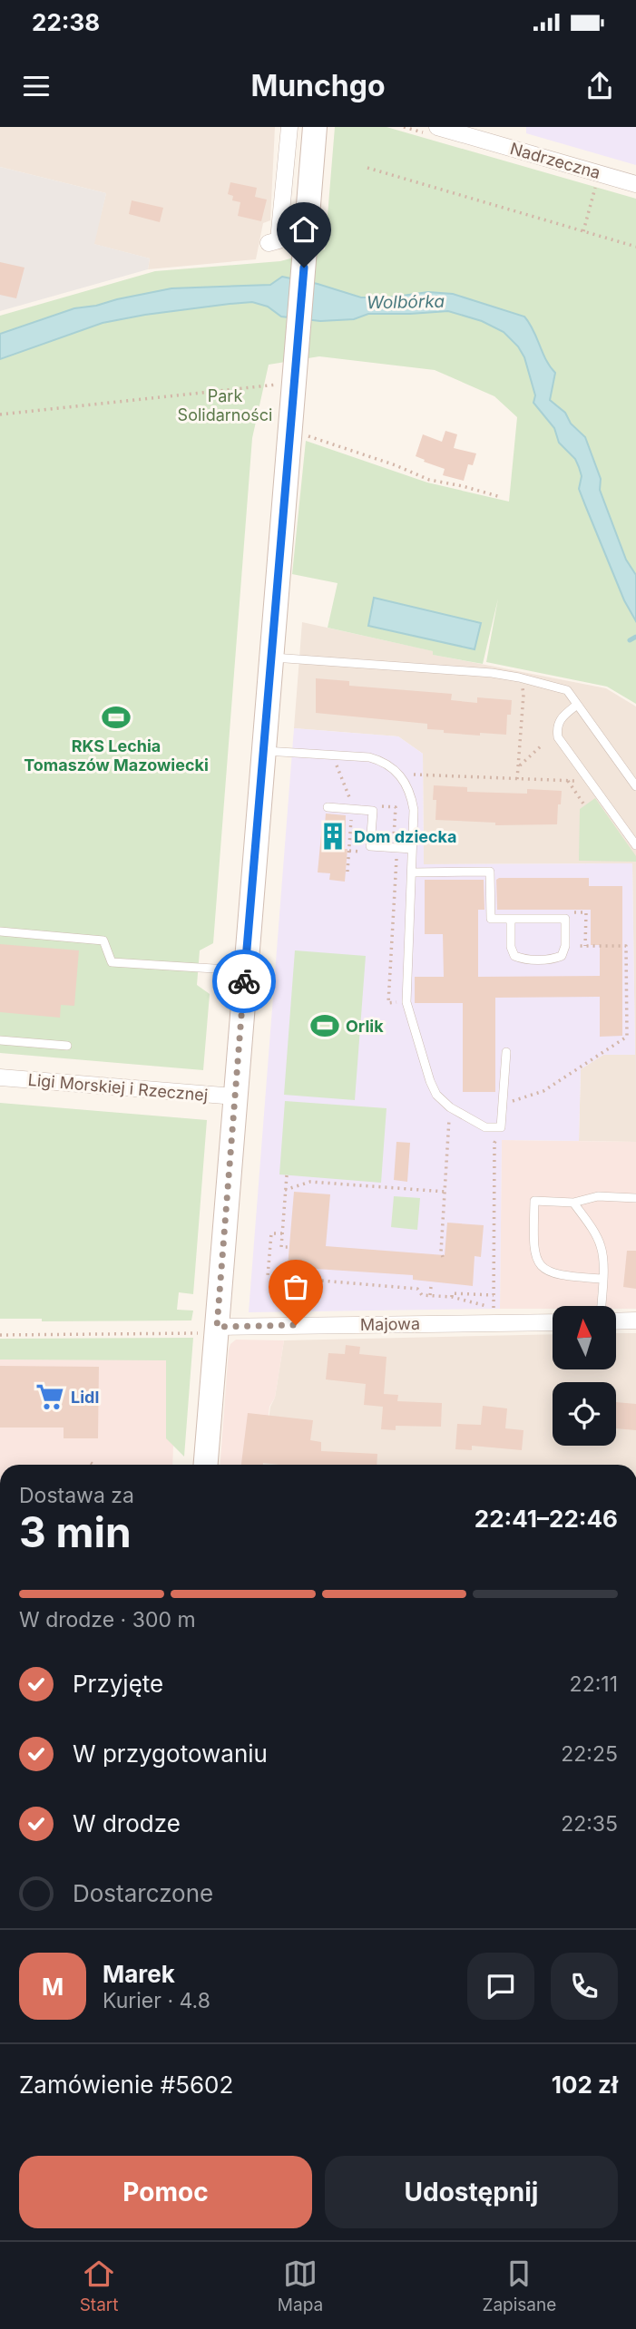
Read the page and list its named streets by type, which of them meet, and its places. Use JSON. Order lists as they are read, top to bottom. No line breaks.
{"streets":{"street":["Nadrzeczna","Ligi Morskiej i Rzecznej","Majowa"]},"water":["Wolbórka"],"parks":["Park Solidarności"],"places":{"sports":["RKS Lechia Tomaszów Mazowiecki","Orlik"],"building":["Dom dziecka"],"supermarket":["Lidl"]},"north":"top","page":{"status":"22:38","header":"Munchgo","heading":["3 min","Dostawa za","22:41–22:46"],"panel":["Marek","Kurier · 4.8","Zamówienie #5602","102 zł"],"bar":"W drodze · 300 m","list":[["Przyjęte","22:11"],["W przygotowaniu","22:25"],["W drodze","22:35"],"Dostarczone"],"round":"M","buttons":["Pomoc","Udostępnij"],"tabs":["Start","Mapa","Zapisane"]}}
